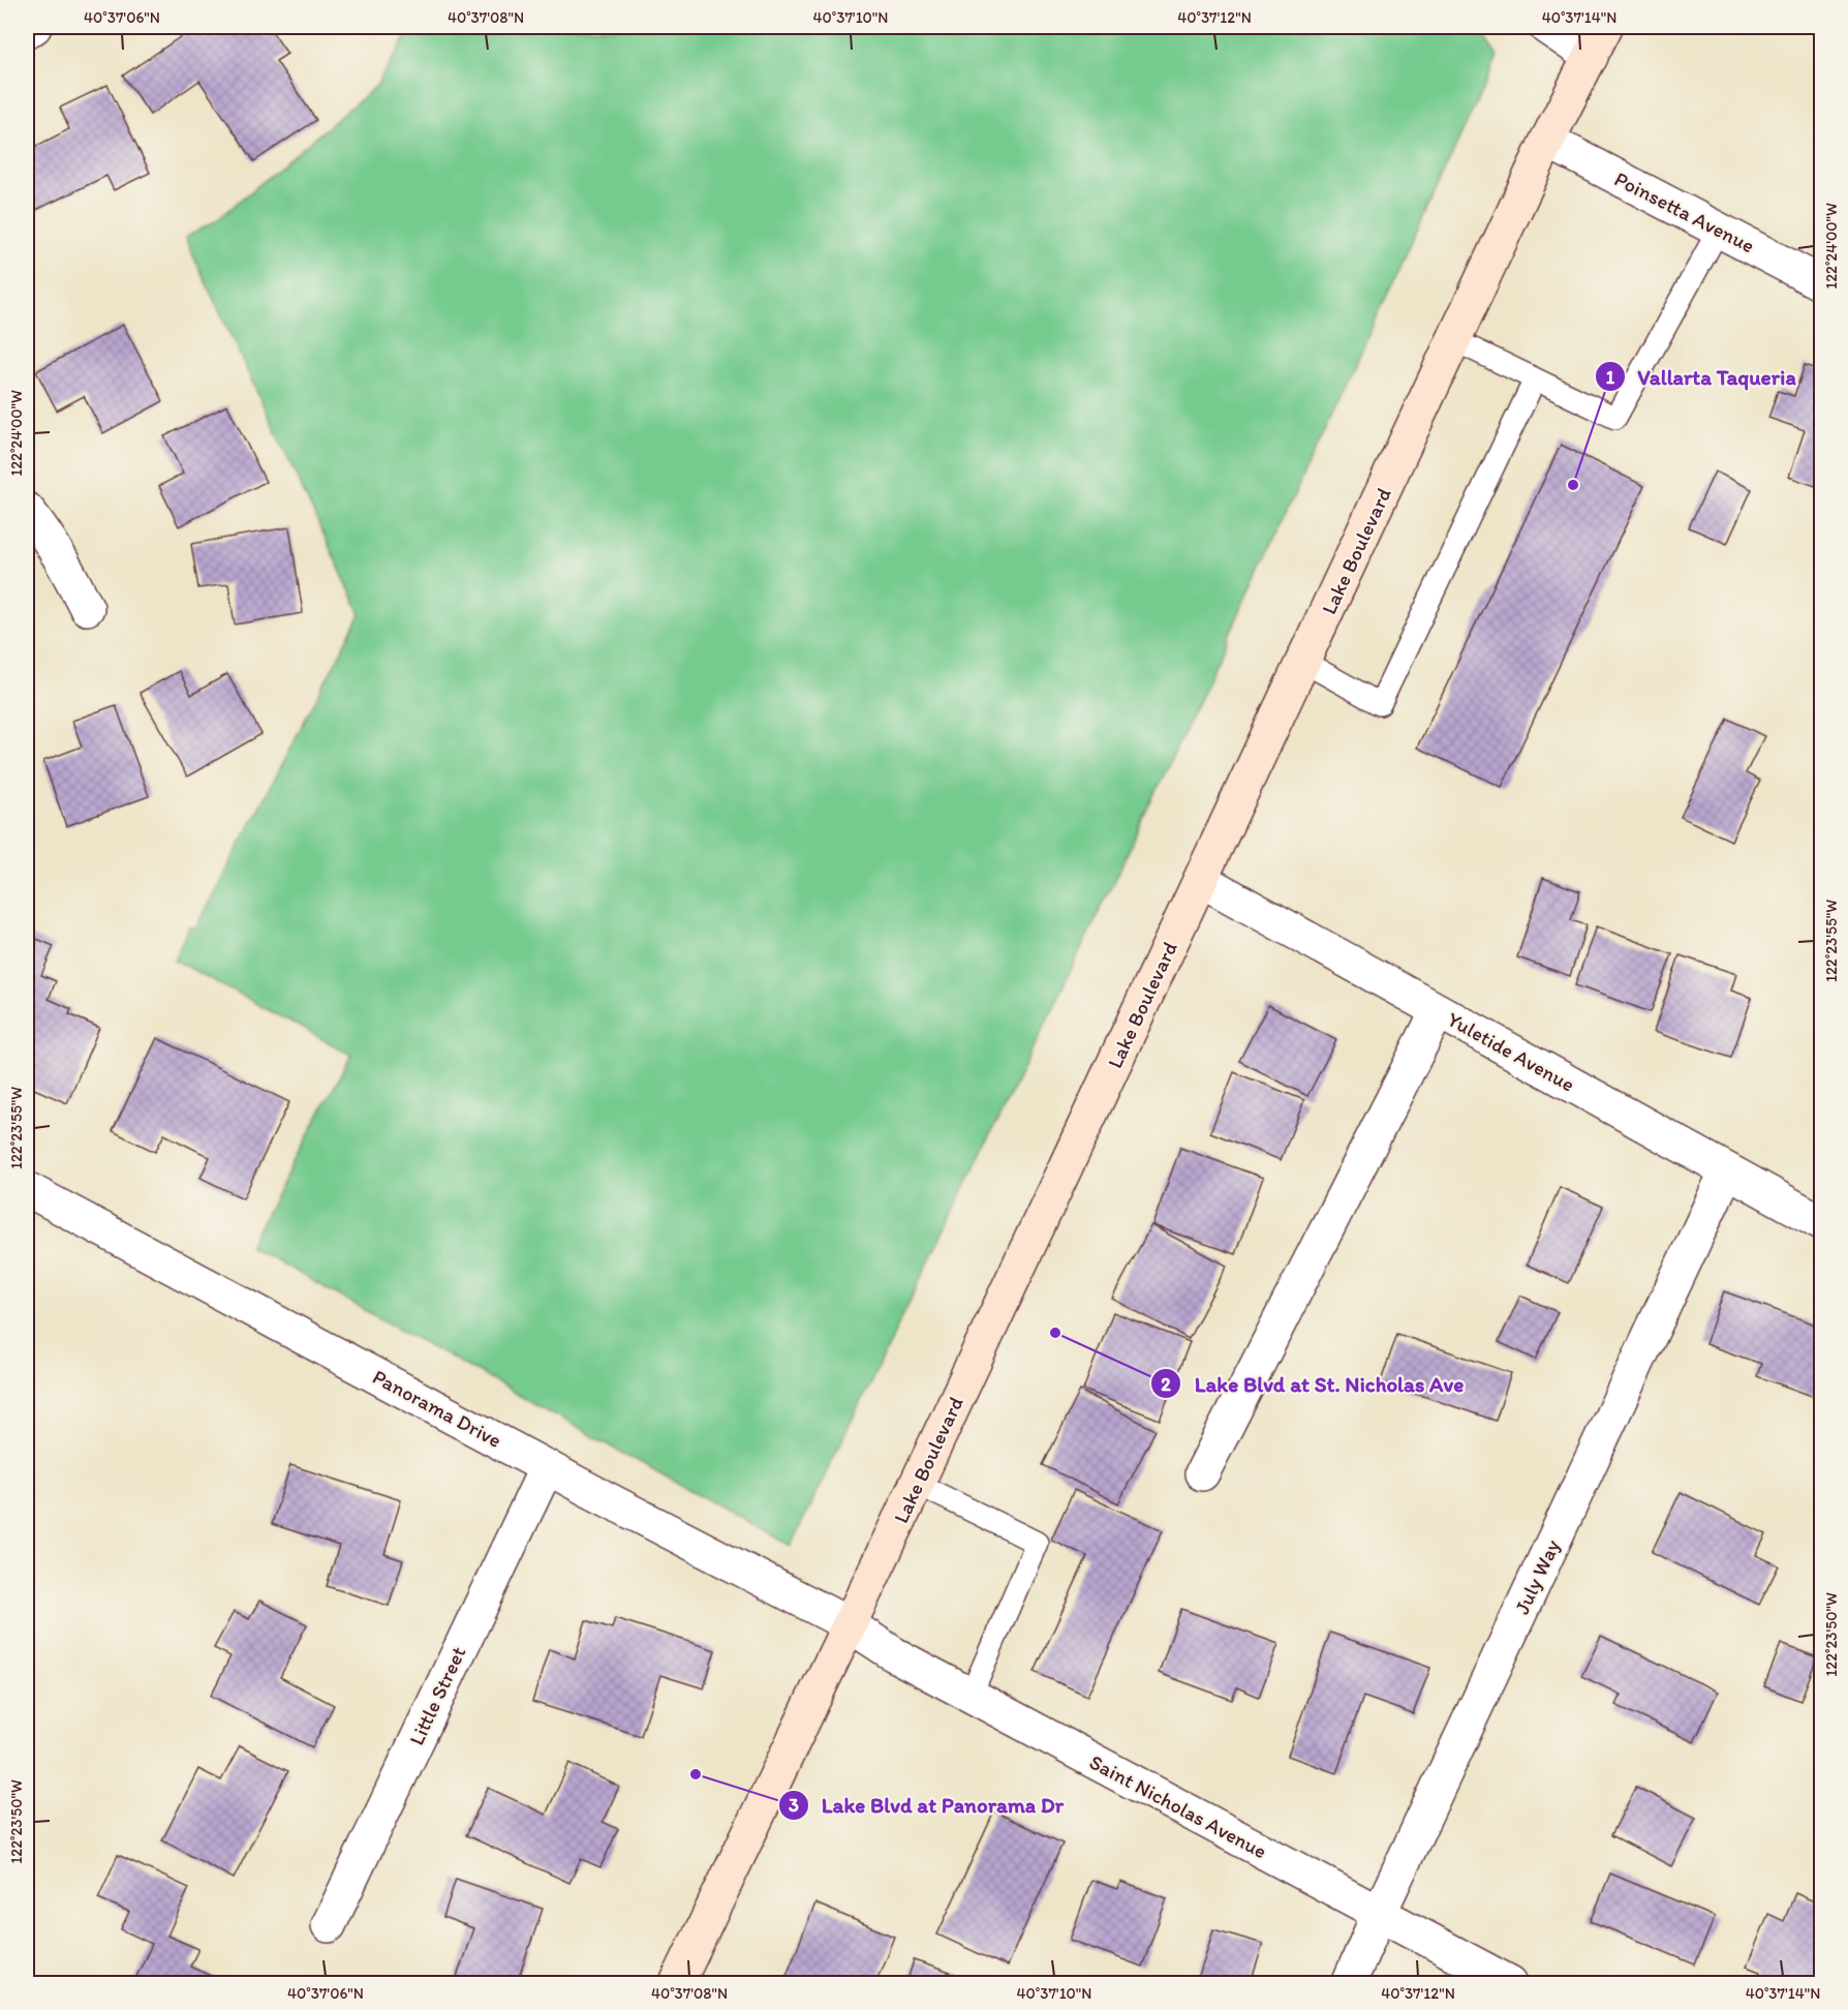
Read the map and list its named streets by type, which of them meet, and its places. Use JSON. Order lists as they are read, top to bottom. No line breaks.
{"streets":{"main road":["Lake Boulevard"],"street":["Poinsetta Avenue","Yuletide Avenue","Panorama Drive","July Way","Little Street","Saint Nicholas Avenue"]},"crossings":[["Poinsetta Avenue","Lake Boulevard"],["Lake Boulevard","Yuletide Avenue"],["Lake Boulevard","Panorama Drive"],["Lake Boulevard","Saint Nicholas Avenue"],["Yuletide Avenue","July Way"],["Panorama Drive","Little Street"],["Panorama Drive","Saint Nicholas Avenue"],["July Way","Saint Nicholas Avenue"]],"places":["Vallarta Taqueria","Lake Blvd at St. Nicholas Ave","Lake Blvd at Panorama Dr"],"coordinates":["40°37'06\"N","40°37'08\"N","40°37'10\"N","40°37'12\"N","40°37'14\"N","122°24'00\"W","122°23'55\"W","122°23'50\"W"]}
